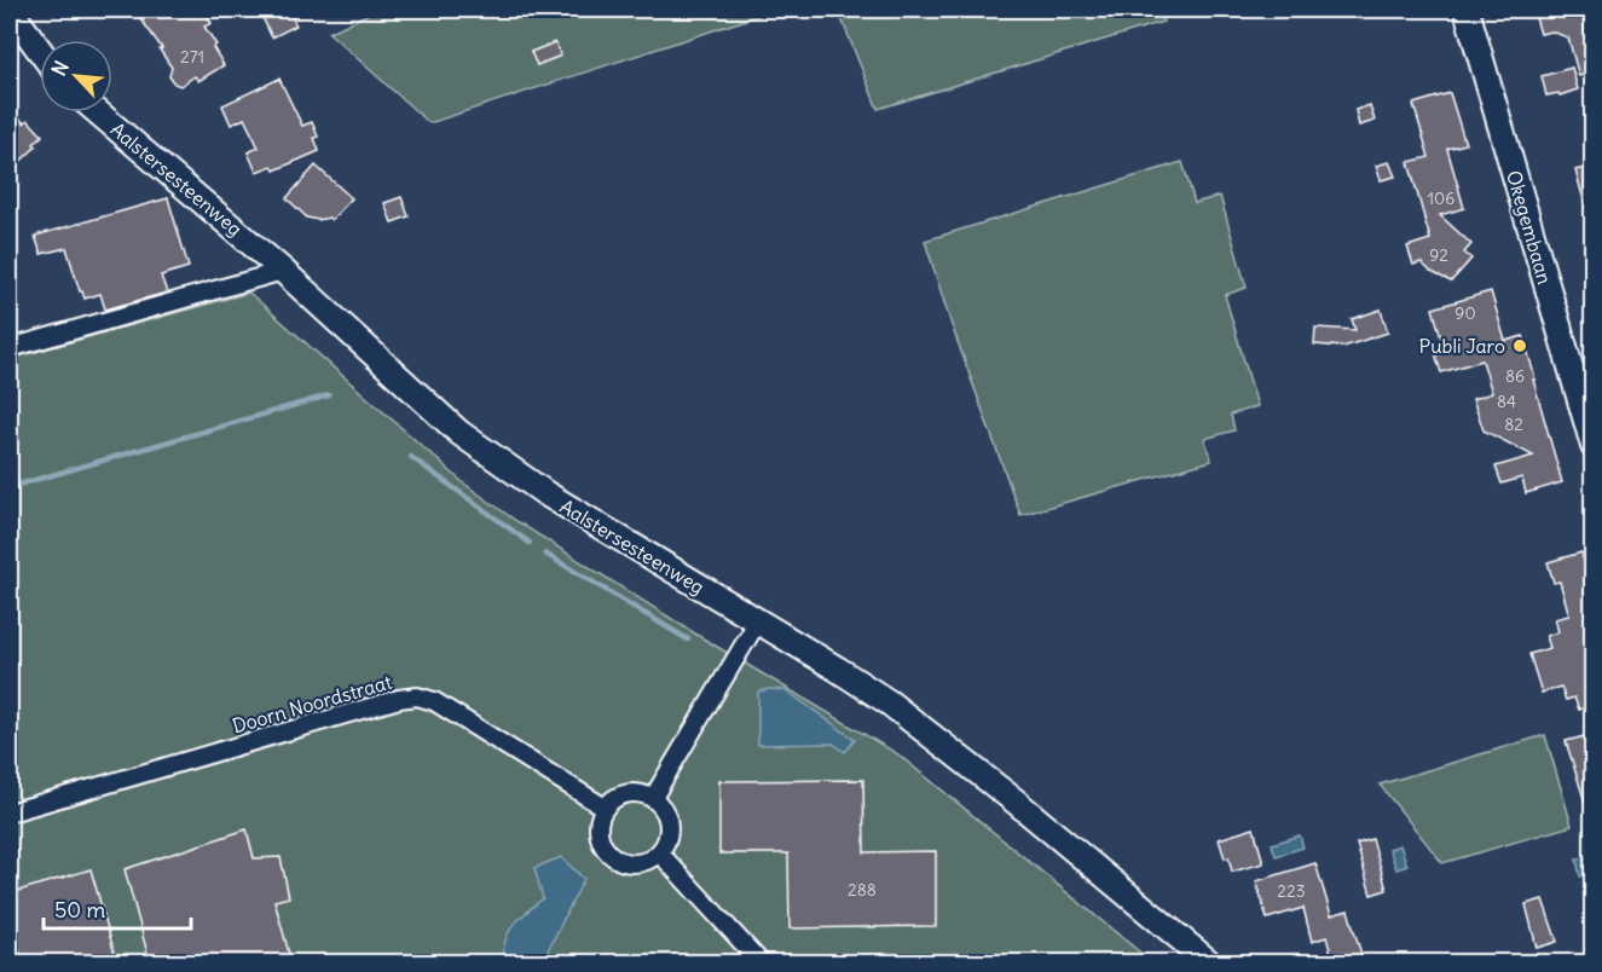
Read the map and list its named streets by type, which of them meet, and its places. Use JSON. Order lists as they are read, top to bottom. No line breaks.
{"streets":{"main road":["Aalstersesteenweg","Okegembaan"],"street":["Doorn Noordstraat"]},"places":["Publi Jaro"],"house_numbers":["271","106","92","90","86","84","82","288","223"],"scale_bar":"50 m","north":"top left"}
